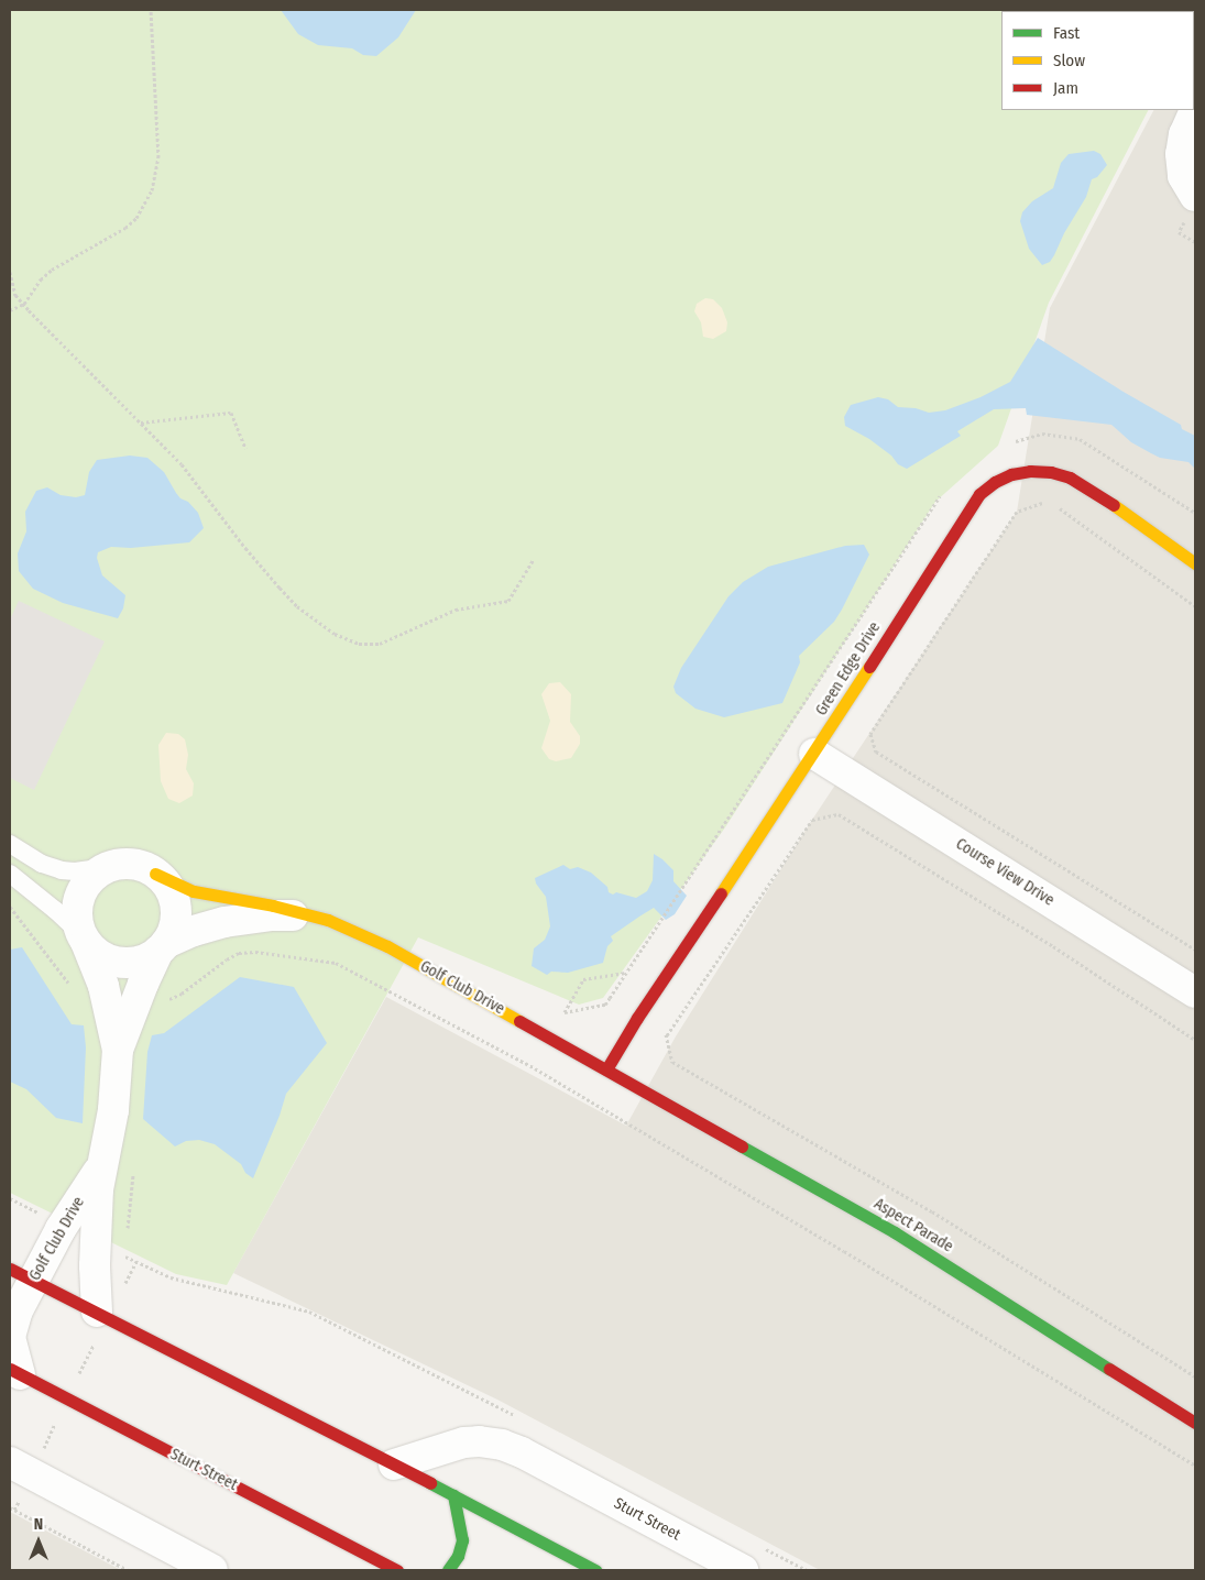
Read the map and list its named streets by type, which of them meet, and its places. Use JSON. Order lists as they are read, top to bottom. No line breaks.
{"streets":{"street":["Green Edge Drive","Course View Drive","Golf Club Drive","Aspect Parade","Sturt Street"]},"crossings":[["Green Edge Drive","Course View Drive"],["Green Edge Drive","Golf Club Drive"],["Green Edge Drive","Aspect Parade"],["Golf Club Drive","Aspect Parade"],["Golf Club Drive","Sturt Street"]],"legend":["Fast","Slow","Jam"],"north":"top"}
